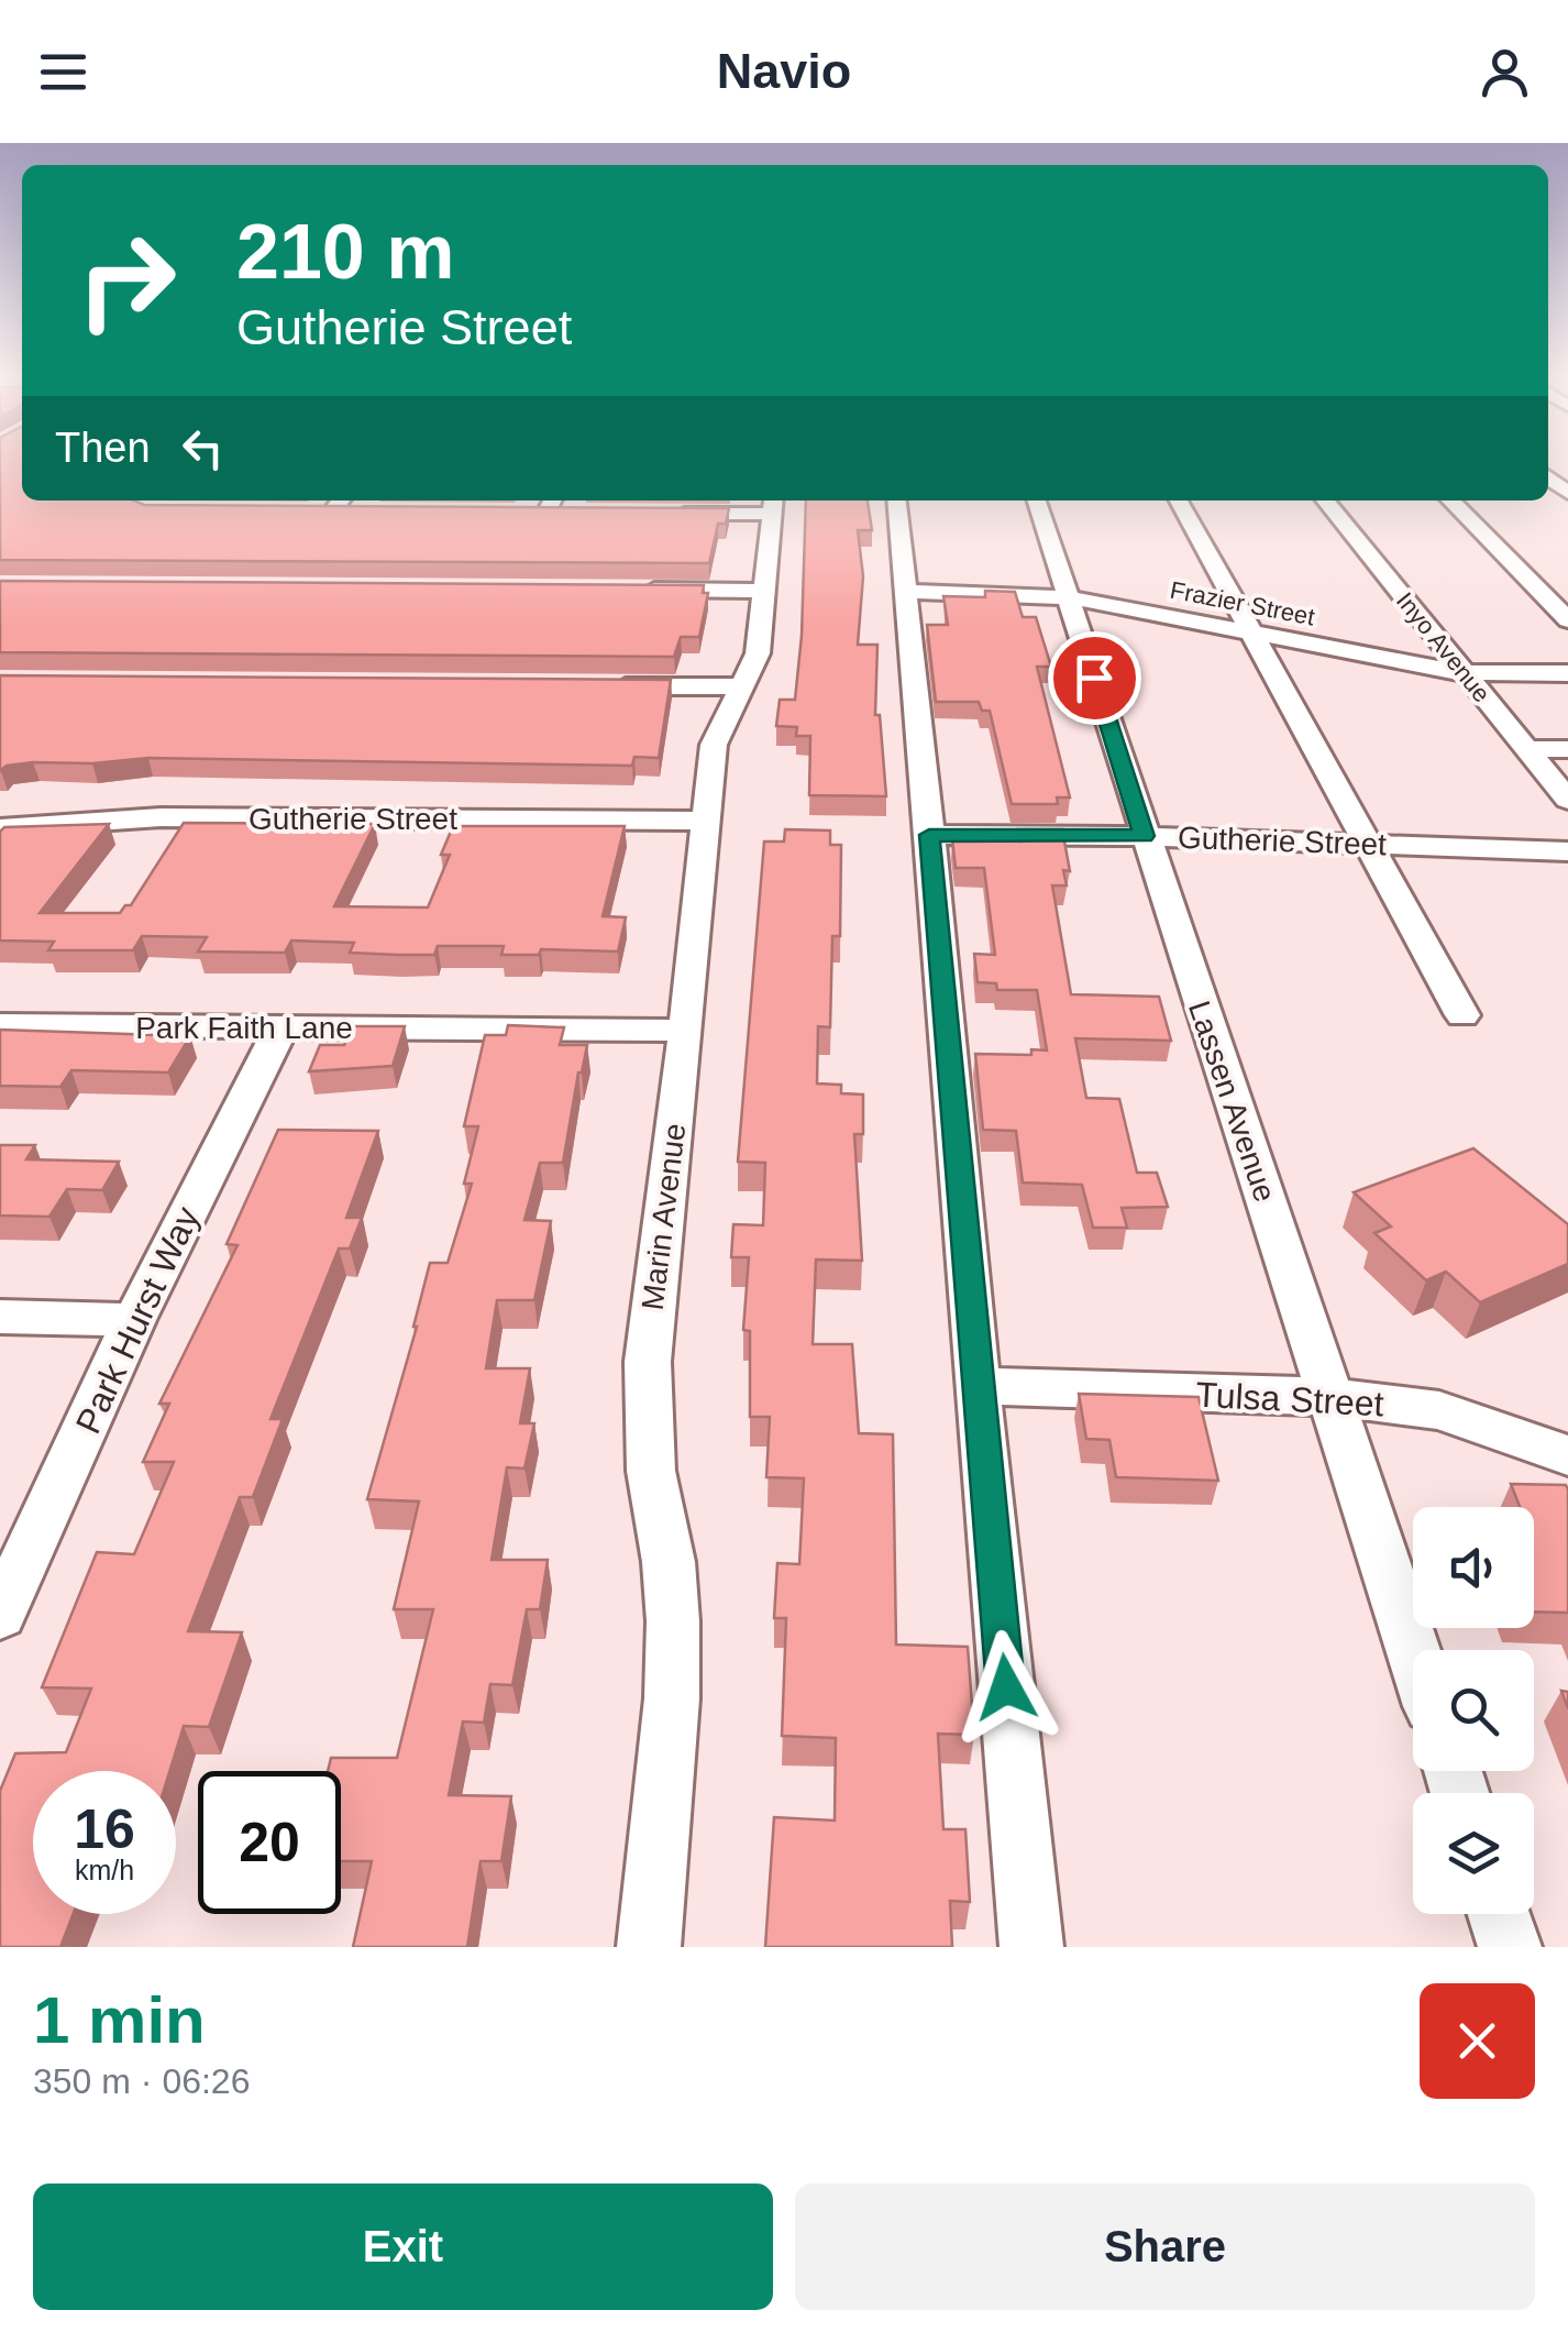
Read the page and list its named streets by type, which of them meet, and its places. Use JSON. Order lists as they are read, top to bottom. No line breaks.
{"streets":{"street":["Frazier Street","Inyo Avenue","Gutherie Street","Park Faith Lane","Lassen Avenue","Marin Avenue","Park Hurst Way","Tulsa Street"]},"crossings":[["Frazier Street","Inyo Avenue"],["Frazier Street","Lassen Avenue"],["Gutherie Street","Lassen Avenue"],["Gutherie Street","Marin Avenue"],["Park Faith Lane","Marin Avenue"],["Park Faith Lane","Park Hurst Way"],["Lassen Avenue","Tulsa Street"]],"page":{"header":"Navio","turn":["210 m","Gutherie Street"],"then":"Then","speed":"16 km/h","limit":"20","heading":["1 min","350 m · 06:26"],"buttons":["Exit","Share"]}}
